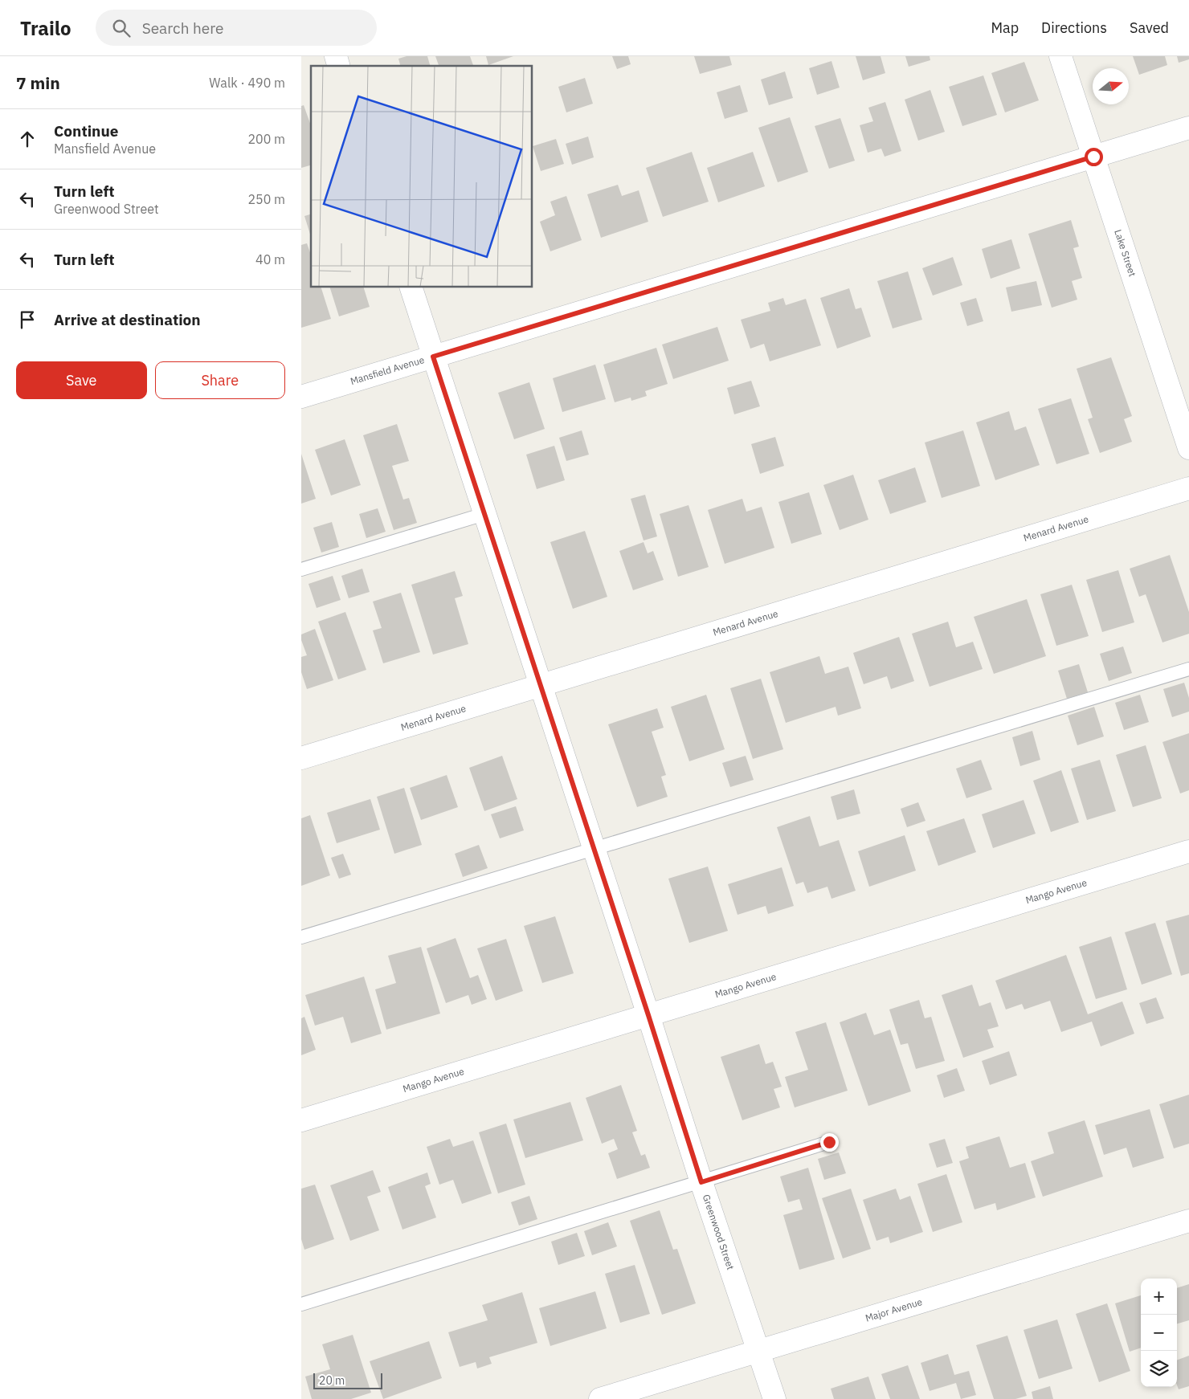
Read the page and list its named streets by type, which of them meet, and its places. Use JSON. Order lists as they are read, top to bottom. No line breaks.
{"streets":{"street":["Lake Street","Mansfield Avenue","Menard Avenue","Mango Avenue","Greenwood Street","Major Avenue"]},"crossings":[["Lake Street","Mansfield Avenue"],["Mansfield Avenue","Greenwood Street"],["Menard Avenue","Greenwood Street"],["Mango Avenue","Greenwood Street"],["Greenwood Street","Major Avenue"]],"scale_bar":"20 m","north":"right","page":{"header":"Trailo","search":"Search here","nav":["Map","Directions","Saved"],"heading":["7 min","Walk · 490 m"],"list":[["Continue","Mansfield Avenue","200 m"],["Turn left","Greenwood Street","250 m"],["Turn left","40 m"],"Arrive at destination"],"buttons":["Save","Share"],"map_buttons":["+","−"],"scale":"20 m"}}
